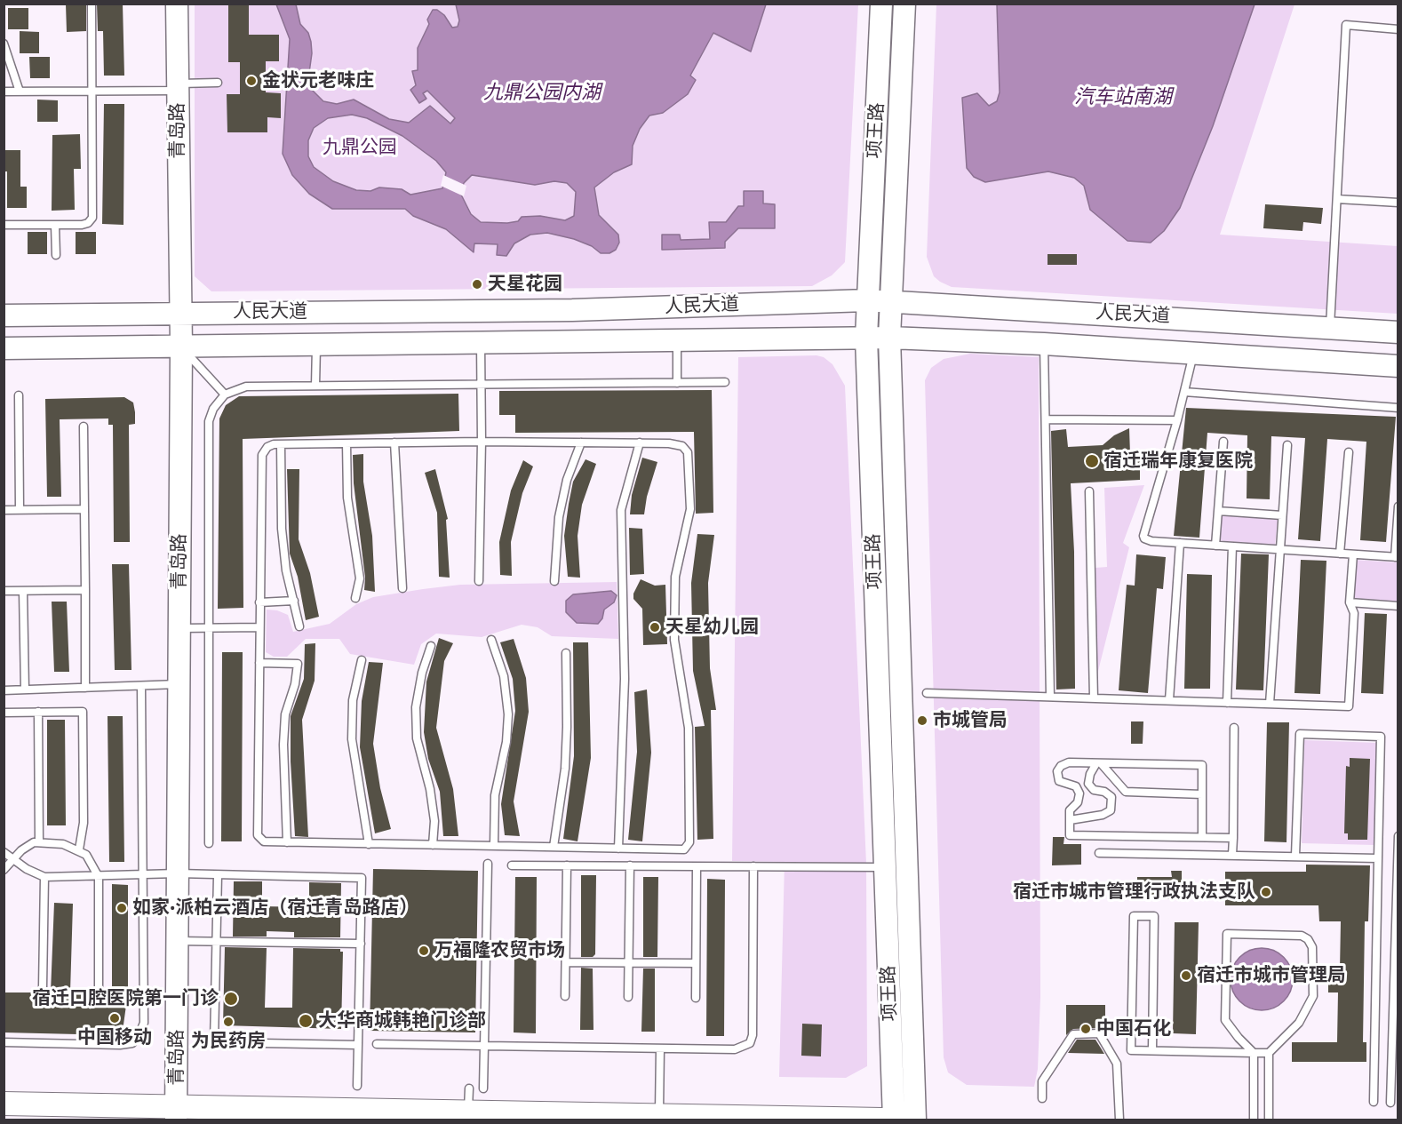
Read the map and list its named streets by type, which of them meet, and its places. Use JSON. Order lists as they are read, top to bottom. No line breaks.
{"streets":{"main road":["青岛路","项王路","人民大道"]},"crossings":[["青岛路","人民大道"],["项王路","人民大道"]],"water":["九鼎公园内湖","汽车站南湖"],"parks":["九鼎公园"],"places":["金状元老味庄","天星花园","宿迁瑞年康复医院","天星幼儿园","市城管局","宿迁市城市管理行政执法支队","如家·派柏云酒店（宿迁青岛路店）","万福隆农贸市场","宿迁市城市管理局","宿迁口腔医院第一门诊","中国移动","大华商城韩艳门诊部","为民药房","中国石化"]}
